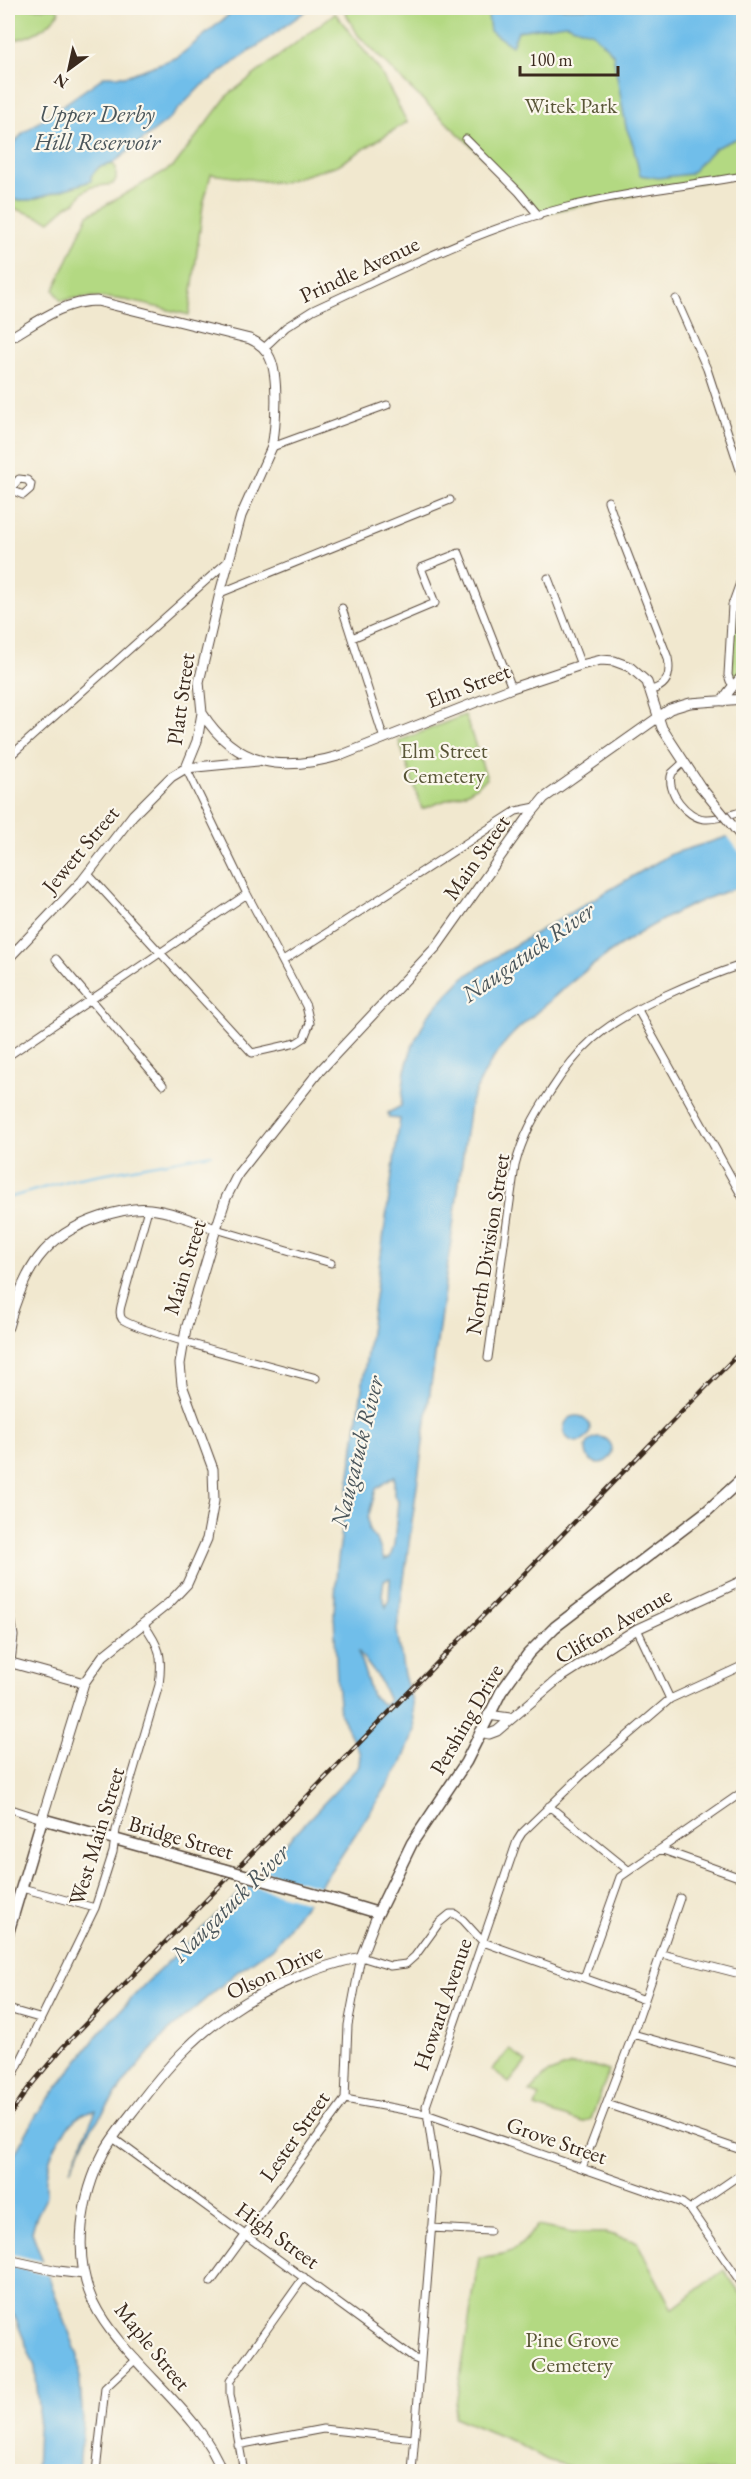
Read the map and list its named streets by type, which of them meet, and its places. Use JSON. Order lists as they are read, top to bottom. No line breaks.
{"streets":{"main road":["Elm Street","Platt Street","Jewett Street","Main Street","Clifton Avenue","Pershing Drive","Bridge Street","Olson Drive","Maple Street"],"street":["Prindle Avenue","North Division Street","West Main Street","Howard Avenue","Lester Street","Grove Street","High Street"]},"crossings":[["Prindle Avenue","Platt Street"],["Elm Street","Platt Street"],["Elm Street","Jewett Street"],["Platt Street","Jewett Street"],["Main Street","West Main Street"],["Main Street","Bridge Street"],["Clifton Avenue","Pershing Drive"],["Pershing Drive","Bridge Street"],["Pershing Drive","Olson Drive"],["Pershing Drive","Lester Street"],["West Main Street","Bridge Street"],["Olson Drive","Lester Street"],["Olson Drive","High Street"],["Olson Drive","Maple Street"],["Howard Avenue","Grove Street"],["Howard Avenue","High Street"],["Lester Street","Grove Street"],["Lester Street","High Street"]],"water":["Upper Derby Hill Reservoir","Naugatuck River"],"parks":["Witek Park","Elm Street Cemetery","Pine Grove Cemetery"],"scale_bar":"100 m","north":"bottom left"}
